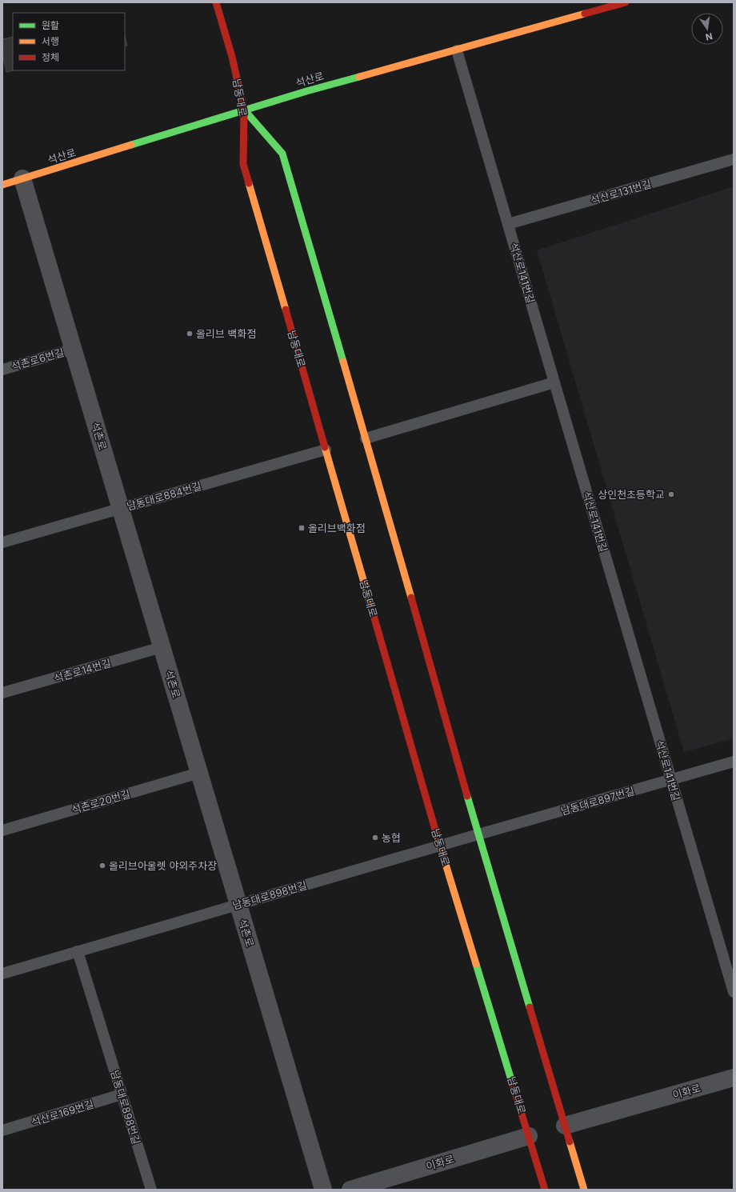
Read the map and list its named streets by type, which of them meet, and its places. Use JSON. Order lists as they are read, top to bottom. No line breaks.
{"streets":{"main road":["석산로","남동대로"],"street":["석촌로","이화로"],"lane":["석산로131번길","석산로141번길","석촌로6번길","남동대로884번길","석촌로14번길","남동대로897번길","석촌로20번길","남동대로898번길","석산로169번길"]},"crossings":[["석산로","남동대로"],["석산로","석산로141번길"],["석산로","석촌로"],["남동대로","남동대로884번길"],["남동대로","남동대로898번길"],["남동대로","이화로"],["석산로131번길","석산로141번길"],["석산로141번길","남동대로897번길"],["석촌로6번길","석촌로"],["석촌로","남동대로884번길"],["석촌로","석촌로14번길"],["석촌로","석촌로20번길"],["석촌로","남동대로898번길"],["남동대로897번길","남동대로898번길"],["남동대로898번길","석산로169번길"]],"places":{"other":["올리브 백화점","상인천초등학교","농협","올리브아울렛 야외주차장"],"transit":["올리브백화점"]},"legend":["원활","서행","정체"],"north":"bottom"}
